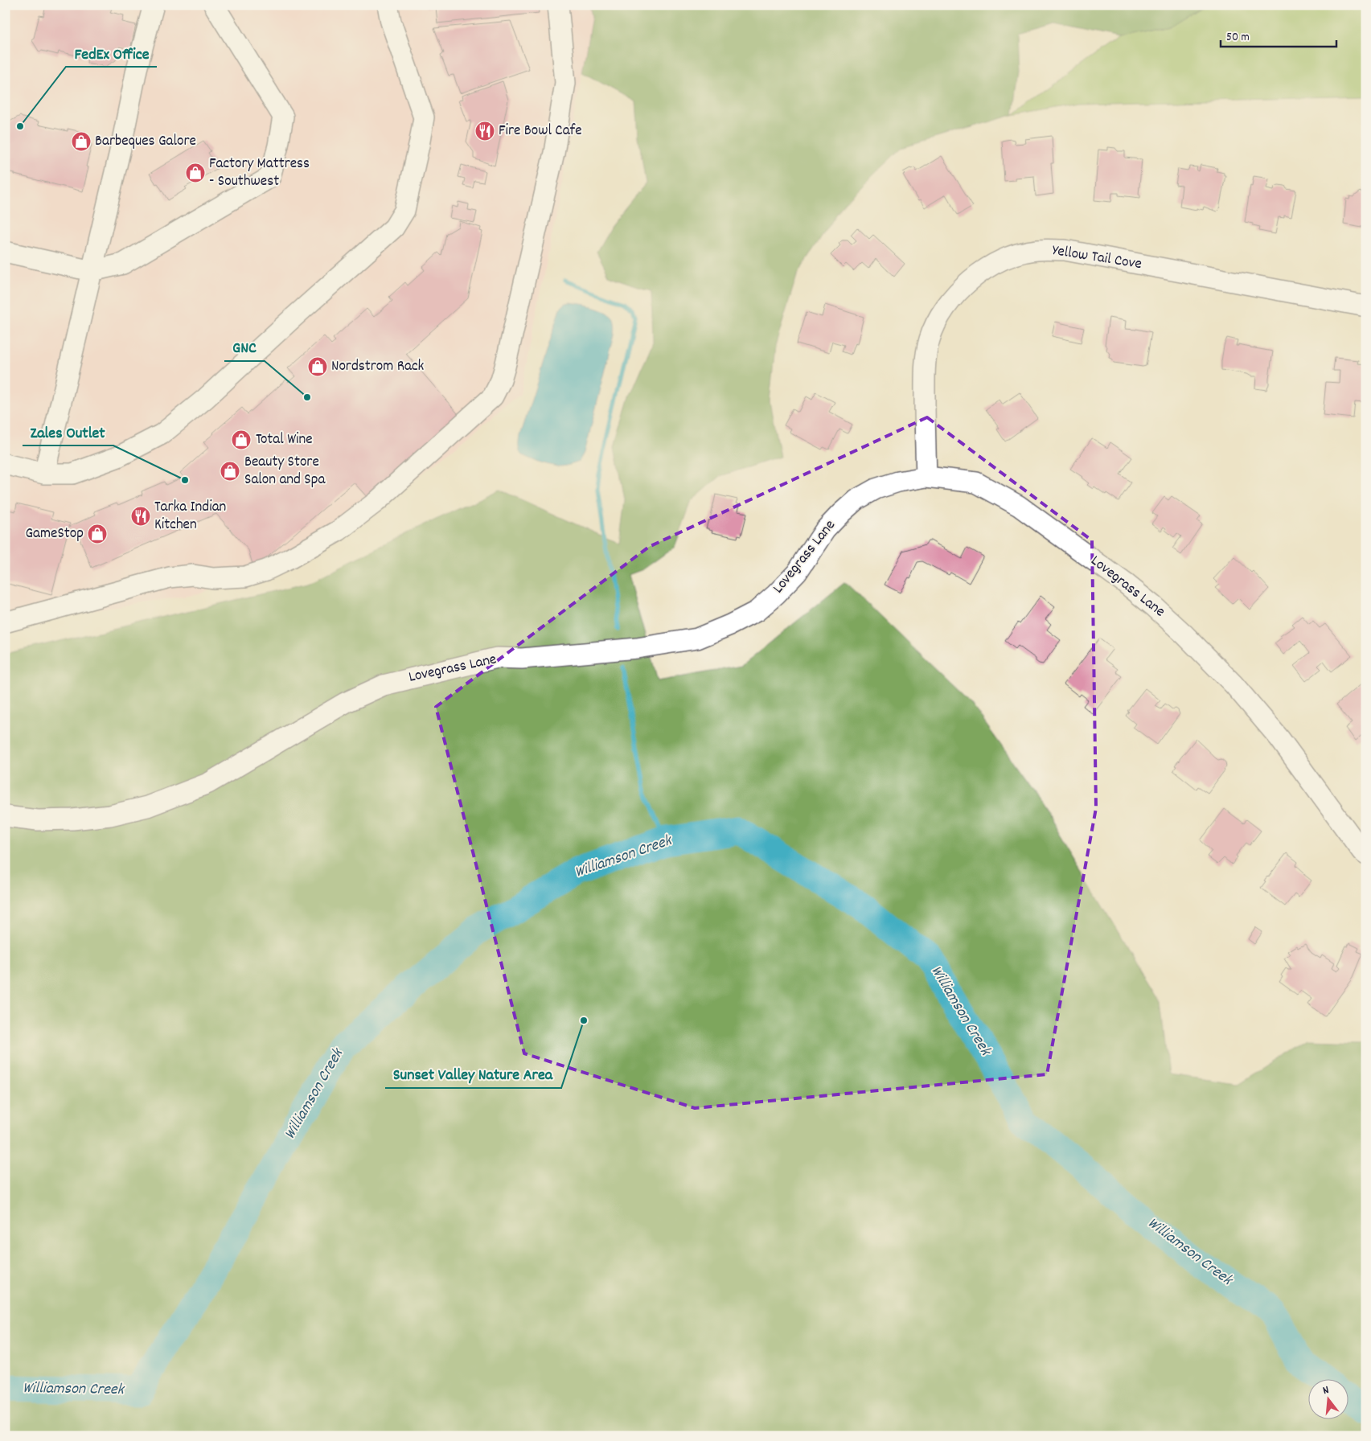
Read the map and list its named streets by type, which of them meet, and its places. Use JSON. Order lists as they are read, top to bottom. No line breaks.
{"streets":{"street":["Yellow Tail Cove","Lovegrass Lane"]},"crossings":[["Yellow Tail Cove","Lovegrass Lane"]],"water":["Williamson Creek"],"places":{"other":["FedEx Office","GNC","Zales Outlet","Sunset Valley Nature Area"],"restaurant":["Fire Bowl Cafe","Tarka Indian Kitchen"],"shop":["Barbeques Galore","Factory Mattress - Southwest","Nordstrom Rack","Total Wine","Beauty Store Salon and Spa","GameStop"]},"scale_bar":"50 m","north":"top"}
